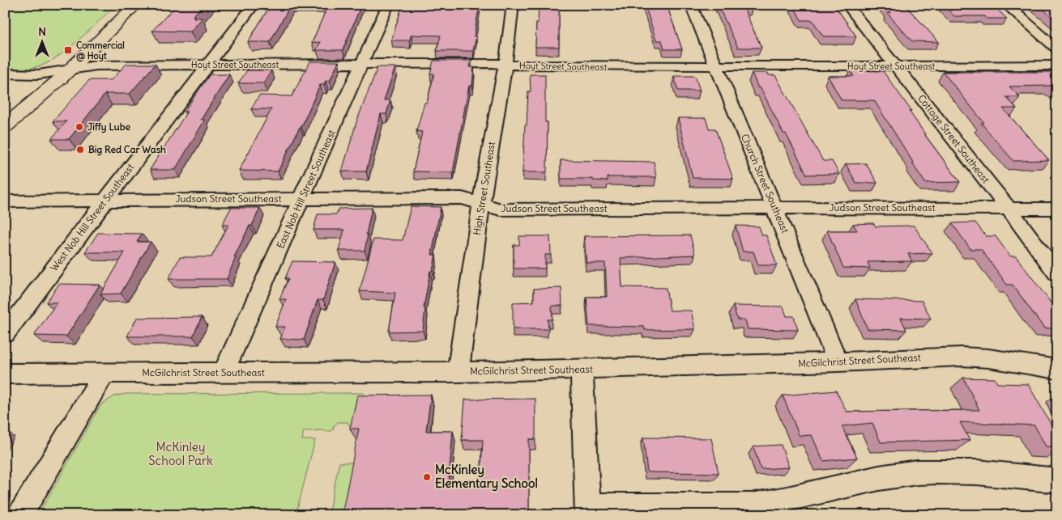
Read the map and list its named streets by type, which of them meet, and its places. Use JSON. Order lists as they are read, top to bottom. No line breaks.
{"streets":{"street":["Hoyt Street Southeast","Cottage Street Southeast","Church Street Southeast","High Street Southeast","East Nob Hill Street Southeast","Judson Street Southeast","West Nob Hill Street Southeast","McGilchrist Street Southeast"]},"crossings":[["Hoyt Street Southeast","Cottage Street Southeast"],["Hoyt Street Southeast","Church Street Southeast"],["Hoyt Street Southeast","High Street Southeast"],["Hoyt Street Southeast","East Nob Hill Street Southeast"],["Hoyt Street Southeast","West Nob Hill Street Southeast"],["Cottage Street Southeast","Judson Street Southeast"],["Church Street Southeast","Judson Street Southeast"],["Church Street Southeast","McGilchrist Street Southeast"],["High Street Southeast","Judson Street Southeast"],["High Street Southeast","McGilchrist Street Southeast"],["East Nob Hill Street Southeast","Judson Street Southeast"],["East Nob Hill Street Southeast","McGilchrist Street Southeast"],["Judson Street Southeast","West Nob Hill Street Southeast"]],"parks":["McKinley School Park"],"places":{"transit":["Commercial @ Hoyt"],"other":["Jiffy Lube","Big Red Car Wash","McKinley Elementary School"]},"north":"top"}
